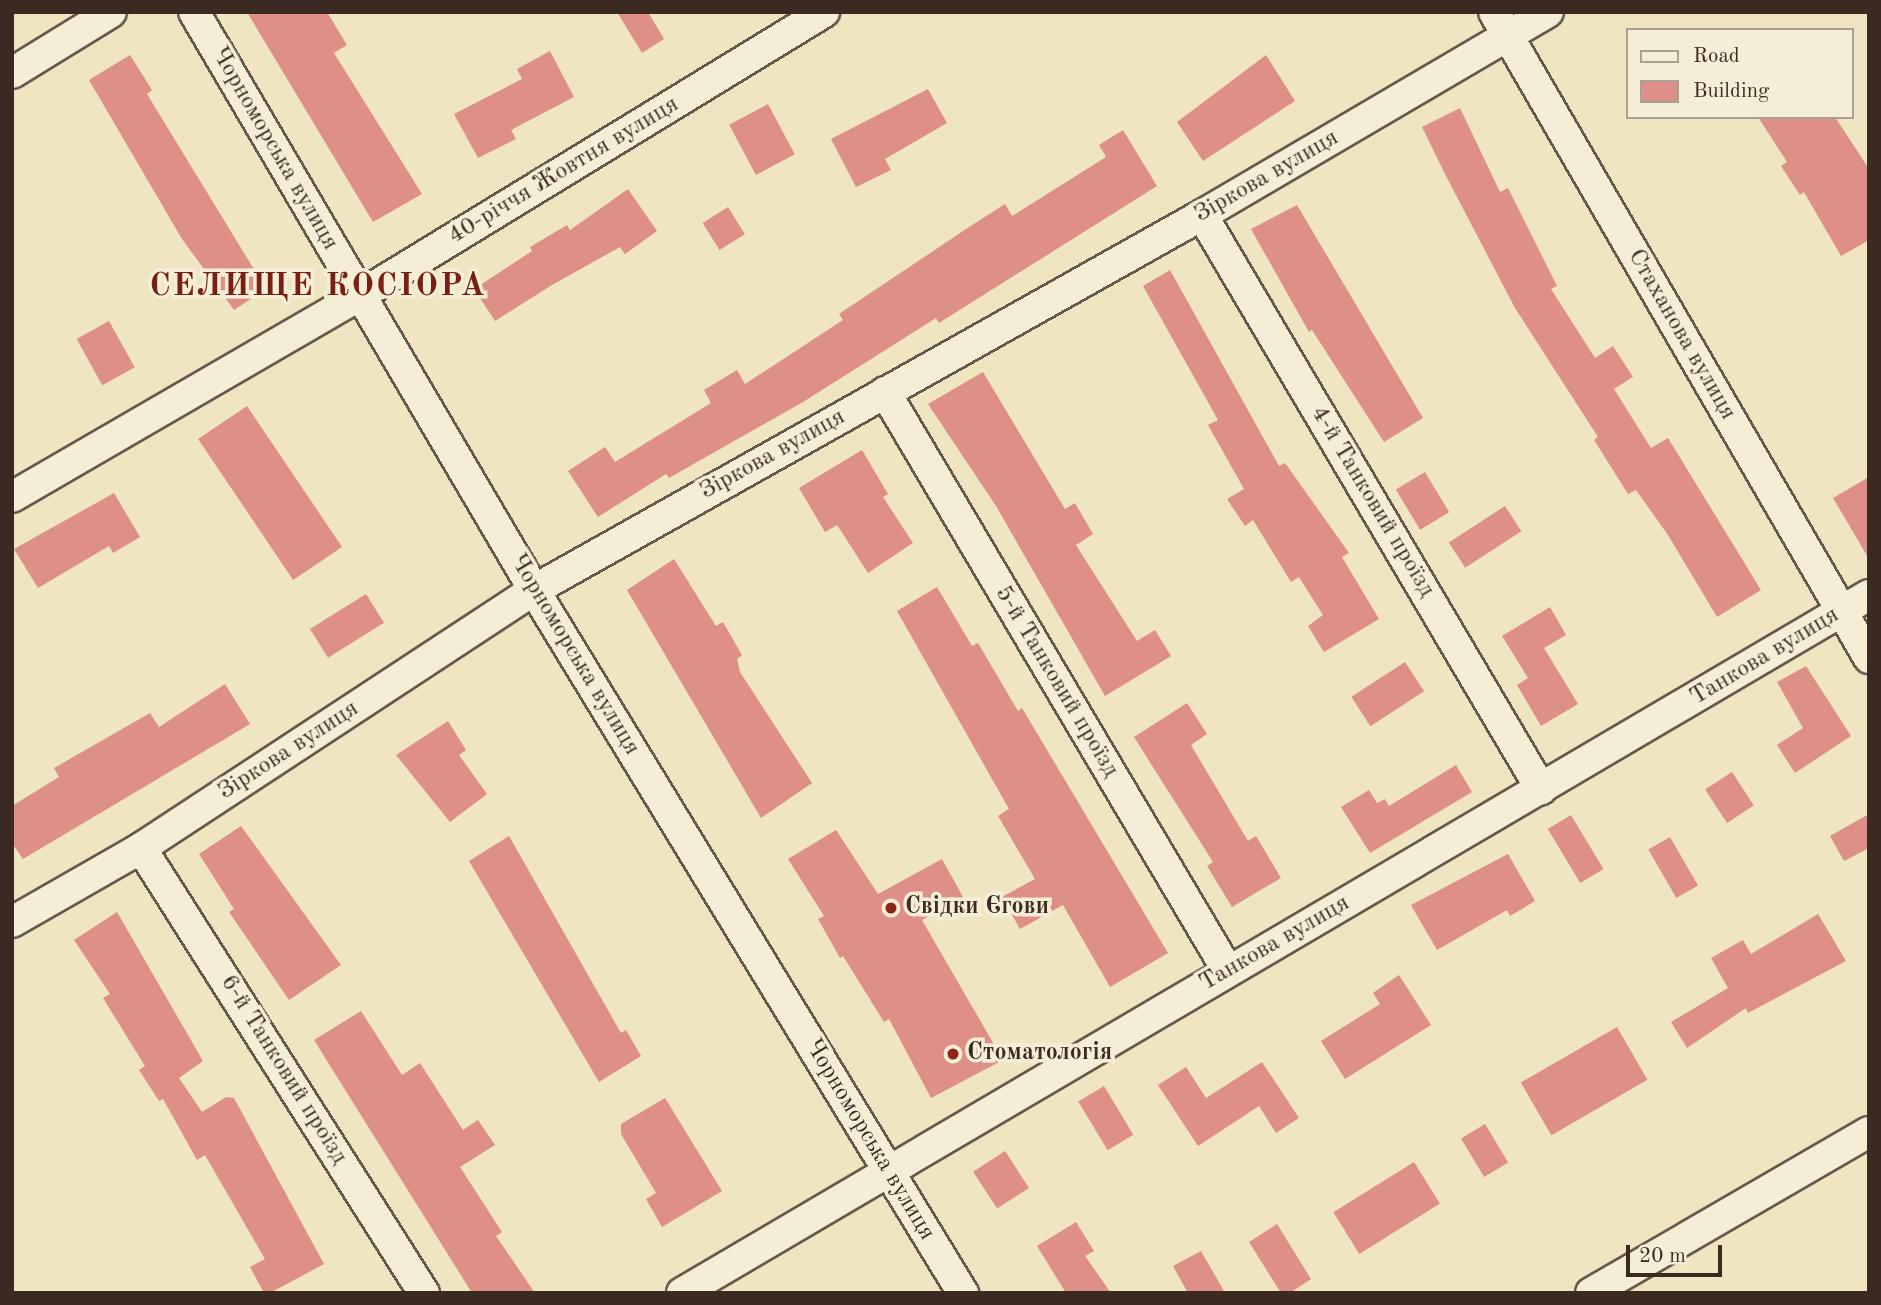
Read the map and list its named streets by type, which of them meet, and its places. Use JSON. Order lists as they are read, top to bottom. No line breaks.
{"streets":{"street":["Чорноморська вулиця","40-річчя Жовтня вулиця","Зіркова вулиця","Стаханова вулиця","4-й Танковий проїзд","Танкова вулиця","5-й Танковий проїзд","6-й Танковий проїзд"]},"crossings":[["Чорноморська вулиця","40-річчя Жовтня вулиця"],["Чорноморська вулиця","Зіркова вулиця"],["Чорноморська вулиця","Танкова вулиця"],["Зіркова вулиця","Стаханова вулиця"],["Зіркова вулиця","4-й Танковий проїзд"],["Зіркова вулиця","5-й Танковий проїзд"],["Зіркова вулиця","6-й Танковий проїзд"],["Стаханова вулиця","Танкова вулиця"],["4-й Танковий проїзд","Танкова вулиця"],["Танкова вулиця","5-й Танковий проїзд"]],"districts":["СЕЛИЩЕ КОСІОРА"],"places":["Свідки Єгови","Стоматологія"],"legend":["Road","Building"],"scale_bar":"20 m"}
